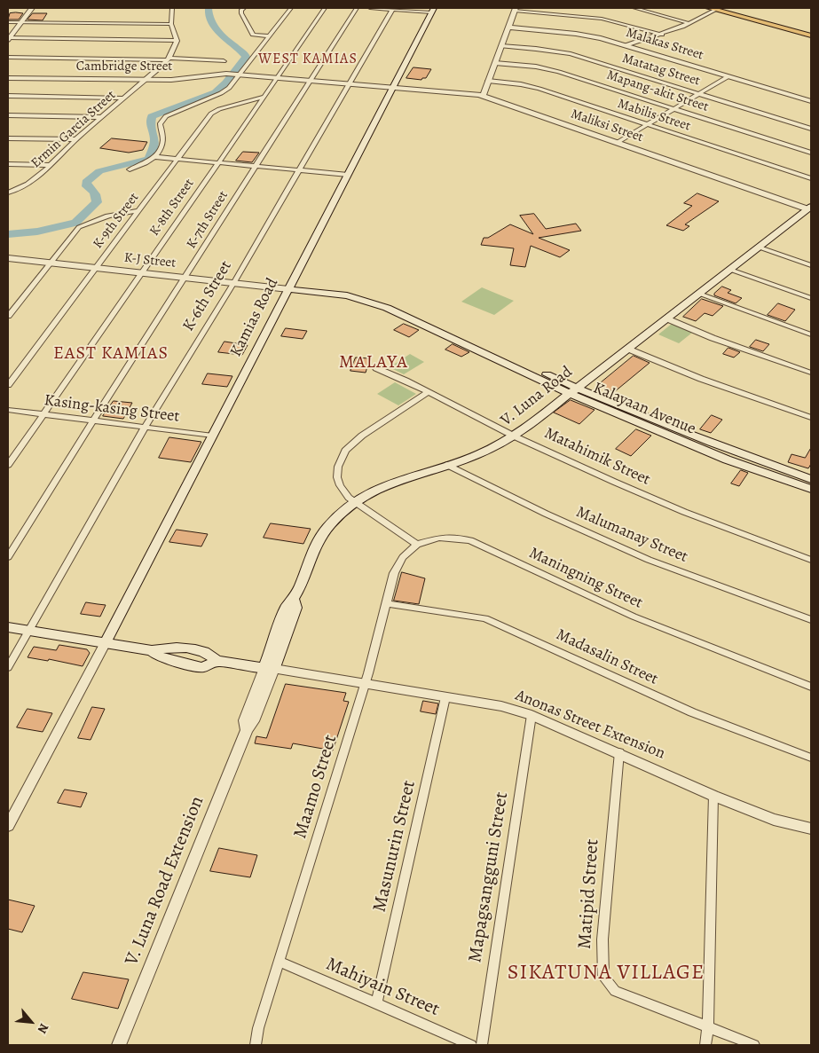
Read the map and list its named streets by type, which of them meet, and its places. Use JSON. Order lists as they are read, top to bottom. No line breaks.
{"streets":{"main road":["Kamias Road","V. Luna Road","Kalayaan Avenue","Anonas Street Extension"],"street":["Malakas Street","Cambridge Street","Matatag Street","Mapang-akit Street","Mabilis Street","Maliksi Street","Ermin Garcia Street","K-8th Street","K-7th Street","K-9th Street","K-J Street","K-6th Street","Kasing-kasing Street","Matahimik Street","Malumanay Street","Maningning Street","Madasalin Street","Maamo Street","Masunurin Street","Mapagsangguni Street","V. Luna Road Extension","Matipid Street","Mahiyain Street"]},"crossings":[["Cambridge Street","Maliksi Street"],["Cambridge Street","Ermin Garcia Street"],["Cambridge Street","K-8th Street"],["Cambridge Street","K-7th Street"],["Maliksi Street","K-7th Street"],["Maliksi Street","K-6th Street"],["Maliksi Street","Kamias Road"],["Maliksi Street","V. Luna Road"],["K-8th Street","K-9th Street"],["K-8th Street","K-J Street"],["K-8th Street","Kasing-kasing Street"],["K-7th Street","K-J Street"],["K-7th Street","Kasing-kasing Street"],["K-9th Street","K-J Street"],["K-J Street","K-6th Street"],["K-J Street","Kamias Road"],["K-J Street","Kalayaan Avenue"],["K-6th Street","Kasing-kasing Street"],["K-6th Street","Anonas Street Extension"],["Kamias Road","Kasing-kasing Street"],["Kamias Road","Kalayaan Avenue"],["Kamias Road","Anonas Street Extension"],["V. Luna Road","Kalayaan Avenue"],["V. Luna Road","Matahimik Street"],["V. Luna Road","Malumanay Street"],["V. Luna Road","Anonas Street Extension"],["V. Luna Road","V. Luna Road Extension"],["Maningning Street","Maamo Street"],["Madasalin Street","Maamo Street"],["Anonas Street Extension","Maamo Street"],["Anonas Street Extension","Masunurin Street"],["Anonas Street Extension","Mapagsangguni Street"],["Anonas Street Extension","V. Luna Road Extension"],["Anonas Street Extension","Matipid Street"],["Maamo Street","Mahiyain Street"],["Masunurin Street","Mahiyain Street"]],"districts":["WEST KAMIAS","EAST KAMIAS","MALAYA","SIKATUNA VILLAGE"],"north":"bottom right"}
